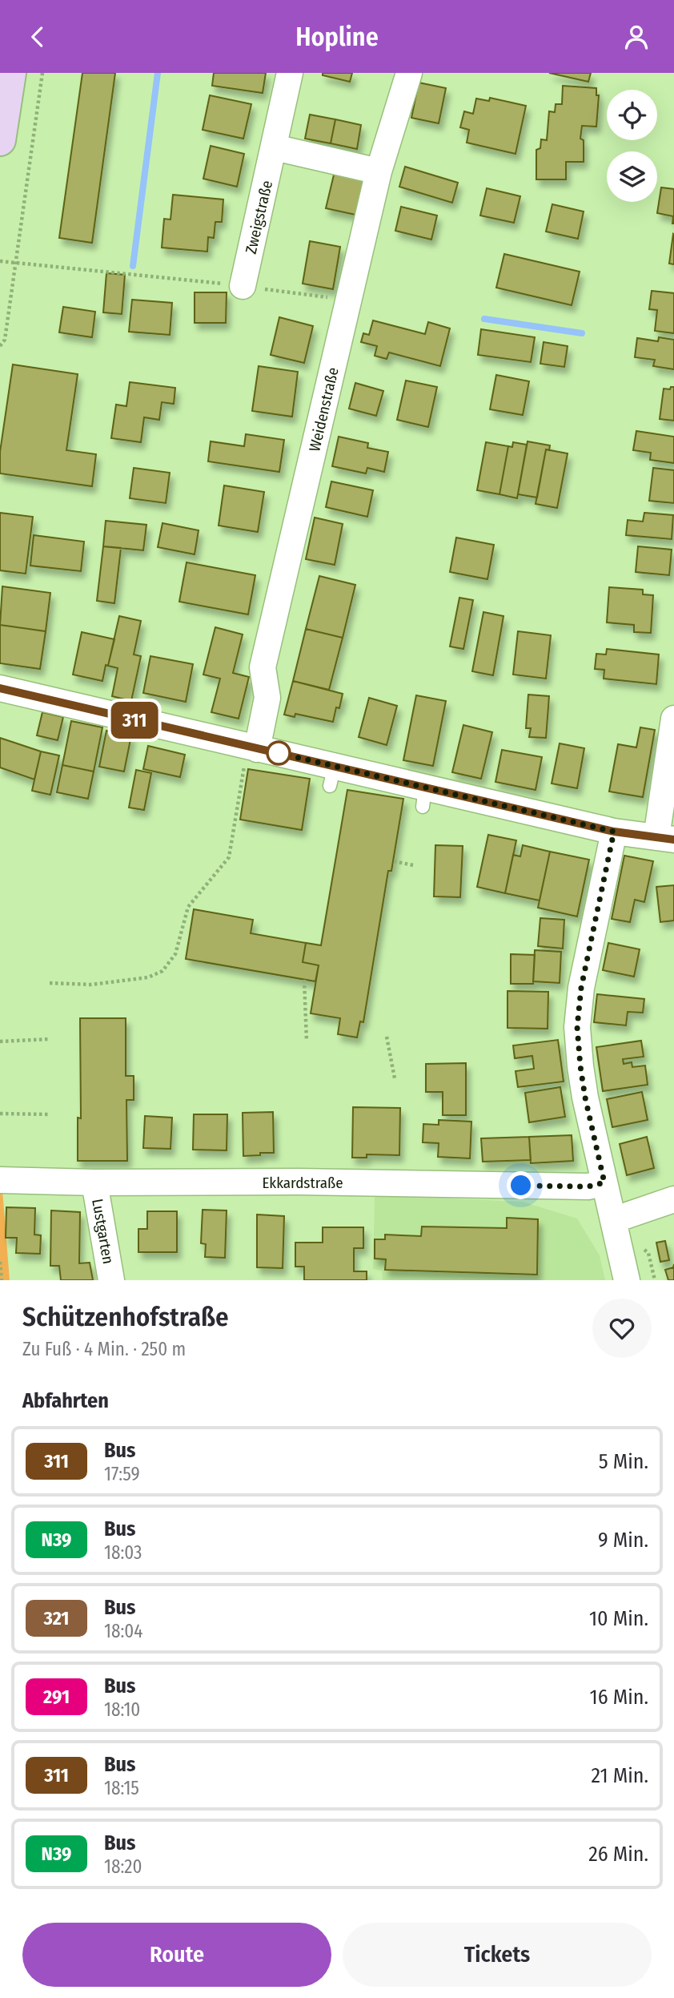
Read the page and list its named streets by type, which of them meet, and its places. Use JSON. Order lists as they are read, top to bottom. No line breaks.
{"streets":{"street":["Zweigstraße","Weidenstraße","Ekkardstraße","Lustgarten"]},"crossings":[["Ekkardstraße","Lustgarten"]],"lines":["bus line 311"],"page":{"header":"Hopline","on_map":"311","heading":[["Schützenhofstraße","Zu Fuß · 4 Min. · 250 m"],"Abfahrten"],"list":[{"mark":"311","name":"Bus","note":"17:59","value":"5 Min."},{"mark":"N39","name":"Bus","note":"18:03","value":"9 Min."},{"mark":"321","name":"Bus","note":"18:04","value":"10 Min."},{"mark":"291","name":"Bus","note":"18:10","value":"16 Min."},{"mark":"311","name":"Bus","note":"18:15","value":"21 Min."},{"mark":"N39","name":"Bus","note":"18:20","value":"26 Min."}],"buttons":["Route","Tickets"]}}
